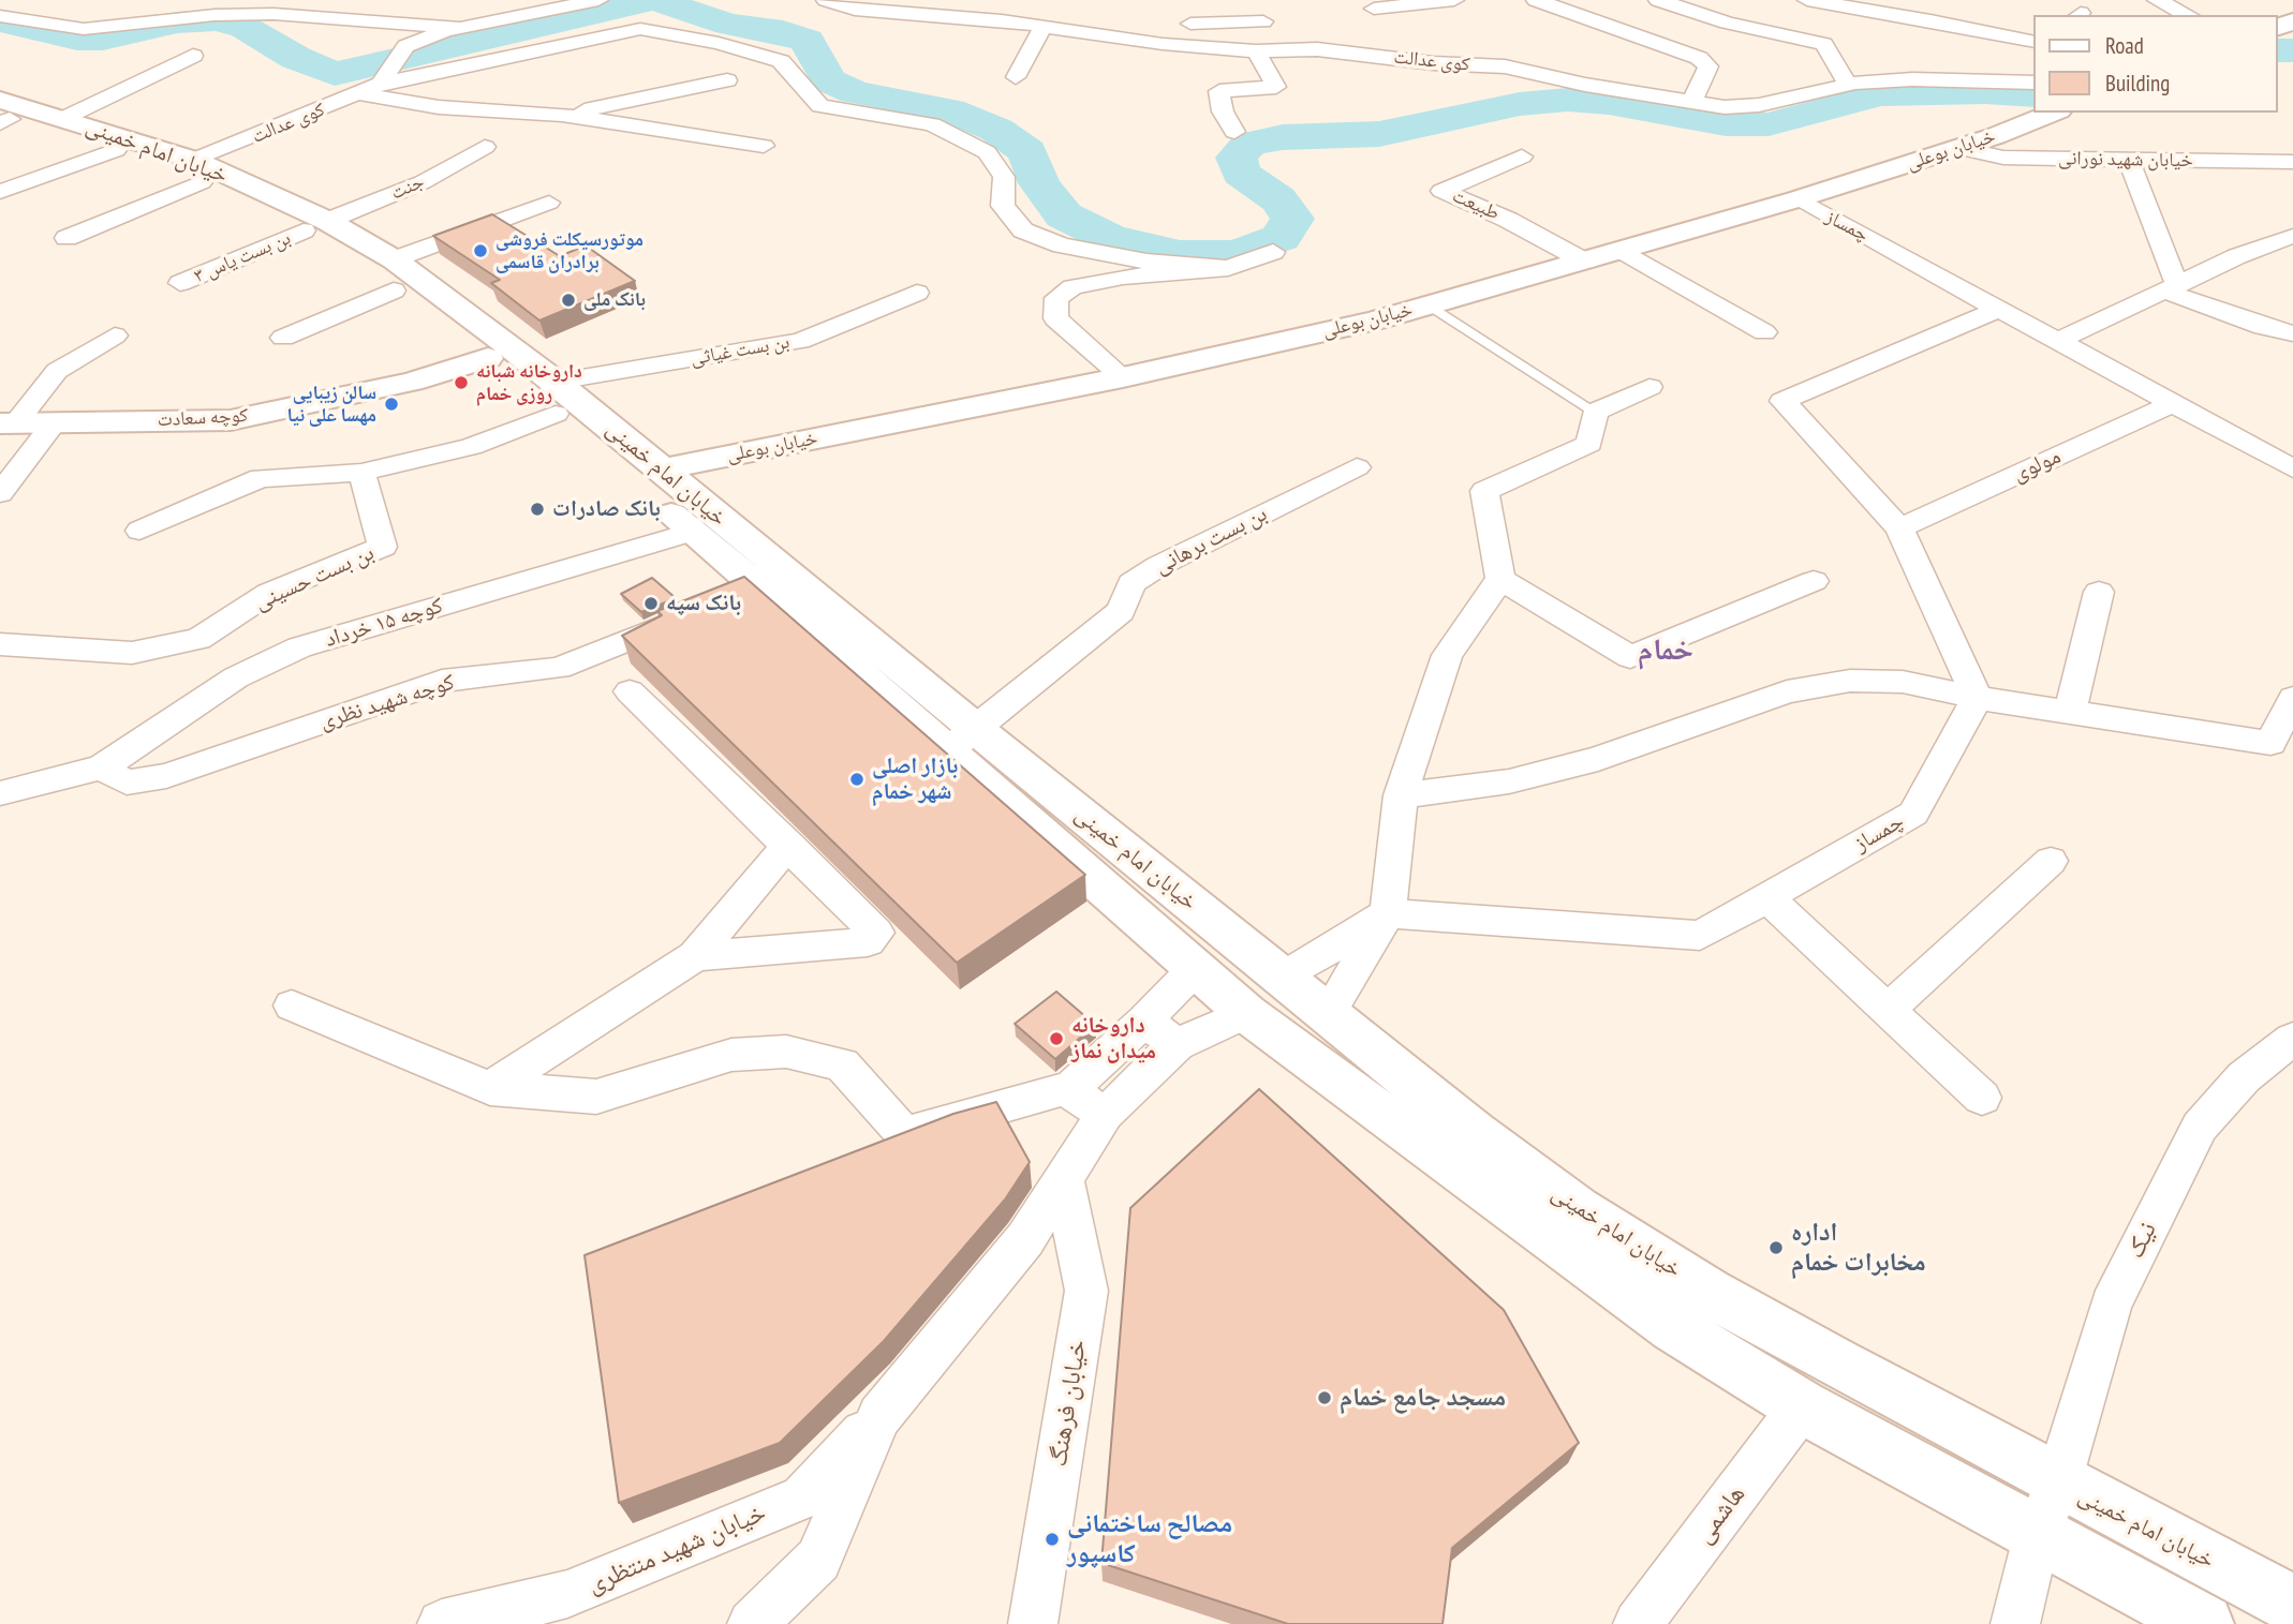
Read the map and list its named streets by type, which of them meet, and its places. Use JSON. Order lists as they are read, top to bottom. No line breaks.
{"streets":{"main road":["خیابان بوعلی","خیابان امام خمینی","کوچه سعادت"],"street":["کوی عدالت","خیابان شهید نورانی","جنت","طبيعت","چمساز","بن بست یاس ۳","بن بست غیاثی","مولوی","بن بست برهانی","بن بست حسینی","کوچه ۱۵ خرداد","کوچه شهید نظری","نیک","خیابان فرهنگ","هاشمی","خیابان شهید منتظری"]},"crossings":[["کوی عدالت","خیابان امام خمینی"],["خیابان بوعلی","خیابان امام خمینی"],["خیابان بوعلی","خیابان شهید نورانی"],["خیابان بوعلی","طبيعت"],["خیابان بوعلی","چمساز"],["خیابان امام خمینی","جنت"],["خیابان امام خمینی","بن بست یاس ۳"],["خیابان امام خمینی","بن بست غیاثی"],["خیابان امام خمینی","کوچه سعادت"],["خیابان امام خمینی","بن بست برهانی"],["خیابان امام خمینی","کوچه ۱۵ خرداد"],["خیابان امام خمینی","نیک"],["خیابان امام خمینی","هاشمی"],["جنت","بن بست یاس ۳"],["چمساز","مولوی"],["کوچه ۱۵ خرداد","کوچه شهید نظری"]],"districts":["خمام"],"places":["موتورسیکلت فروشی برادران قاسمی","بانک ملی","داروخانه شبانه روزی خمام","سالن زیبایی مهسا علی نیا","بانک صادرات","بانک سپه","بازار اصلی شهر خمام","داروخانه میدان نماز","اداره مخابرات خمام","مسجد جامع خمام","مصالح ساختمانی کاسپور"],"legend":["Road","Building"]}
